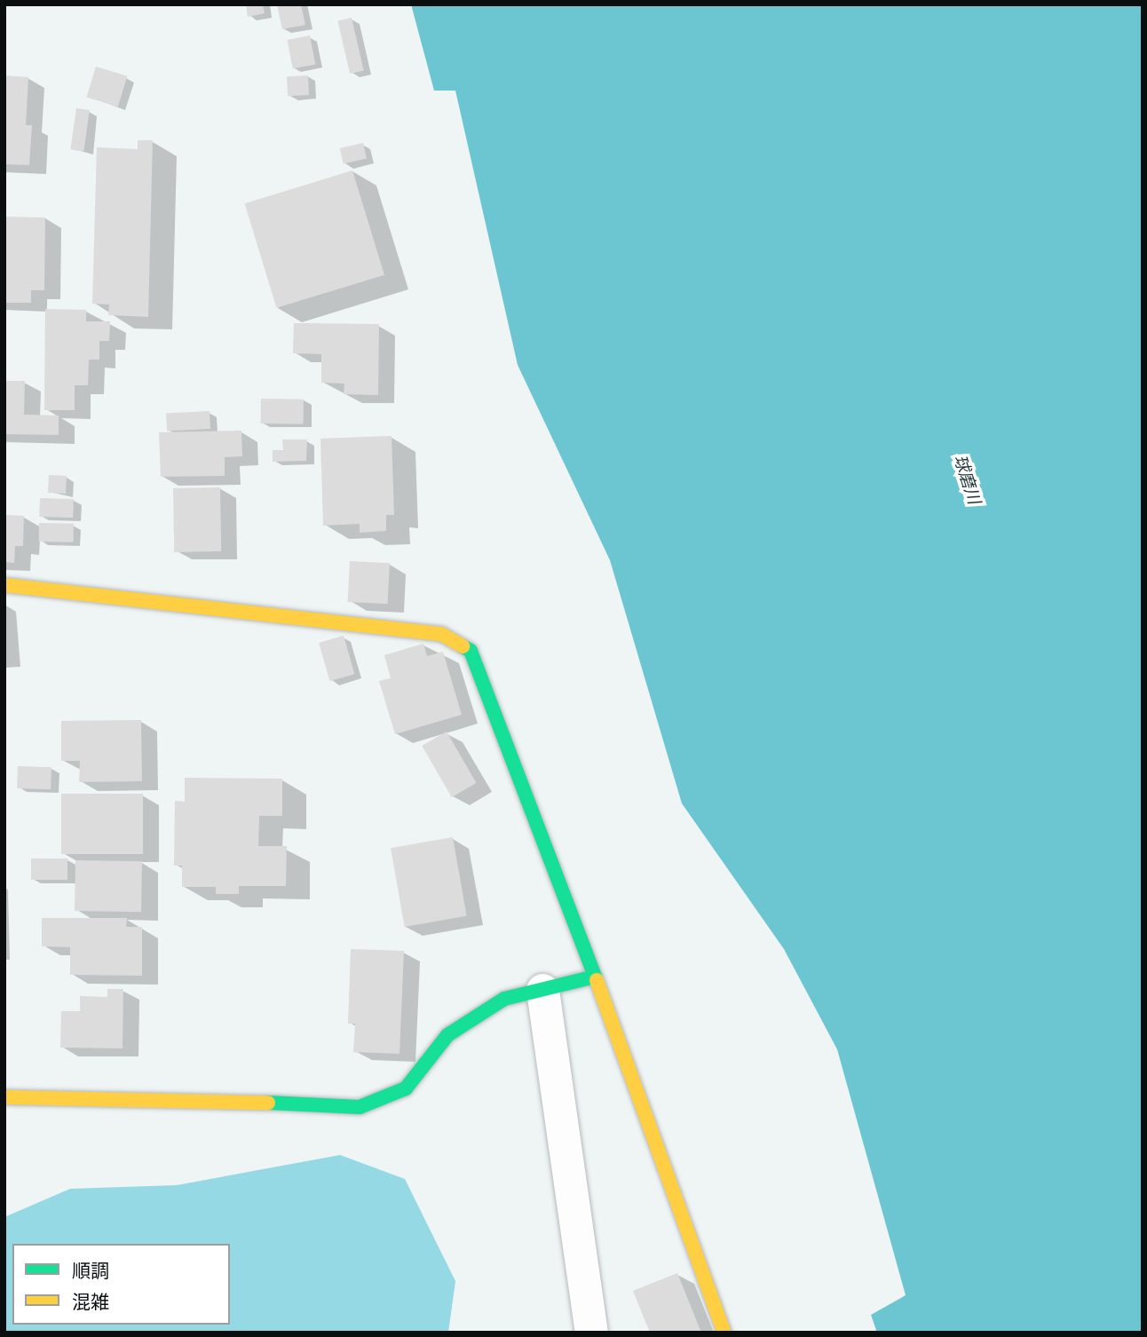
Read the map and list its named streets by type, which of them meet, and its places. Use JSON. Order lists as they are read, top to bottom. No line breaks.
{"water":["球磨川"],"legend":["順調","混雑"]}
